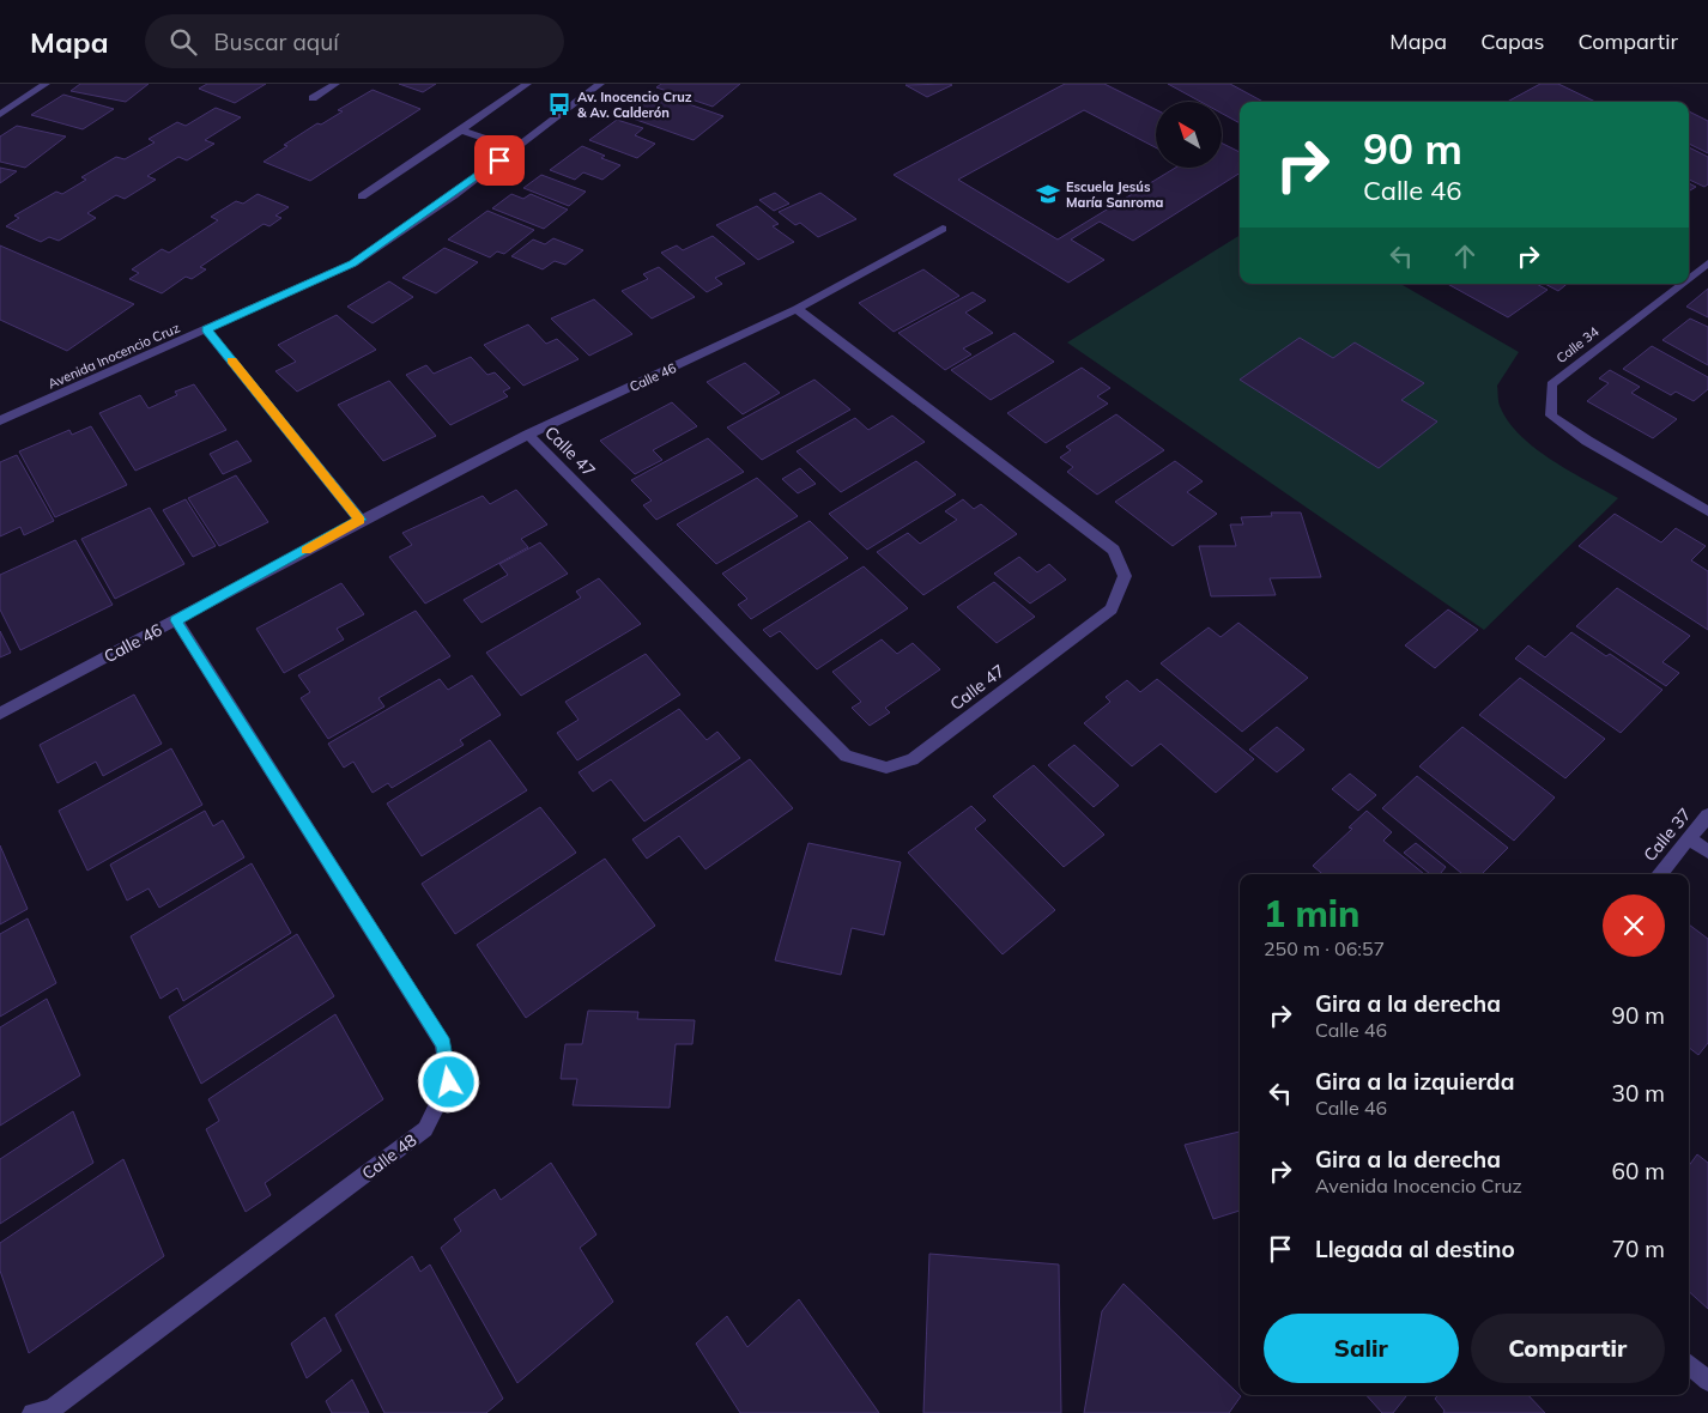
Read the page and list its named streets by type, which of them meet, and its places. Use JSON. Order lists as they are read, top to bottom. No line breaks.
{"streets":{"street":["Calle 34","Avenida Inocencio Cruz","Calle 46","Calle 47","Calle 37","Calle 48"]},"crossings":[["Calle 46","Calle 47"],["Calle 46","Calle 48"]],"places":{"bus stop":["Av. Inocencio Cruz & Av. Calderón"],"school or university":["Escuela Jesús María Sanroma"]},"north":"top left","page":{"header":"Mapa","search":"Buscar aquí","nav":["Mapa","Capas","Compartir"],"turn":["90 m","Calle 46"],"heading":["1 min","250 m · 06:57"],"list":[{"name":"Gira a la derecha","note":"Calle 46","value":"90 m"},{"name":"Gira a la izquierda","note":"Calle 46","value":"30 m"},{"name":"Gira a la derecha","note":"Avenida Inocencio Cruz","value":"60 m"},{"name":"Llegada al destino","value":"70 m"}],"buttons":["Salir","Compartir"]}}
